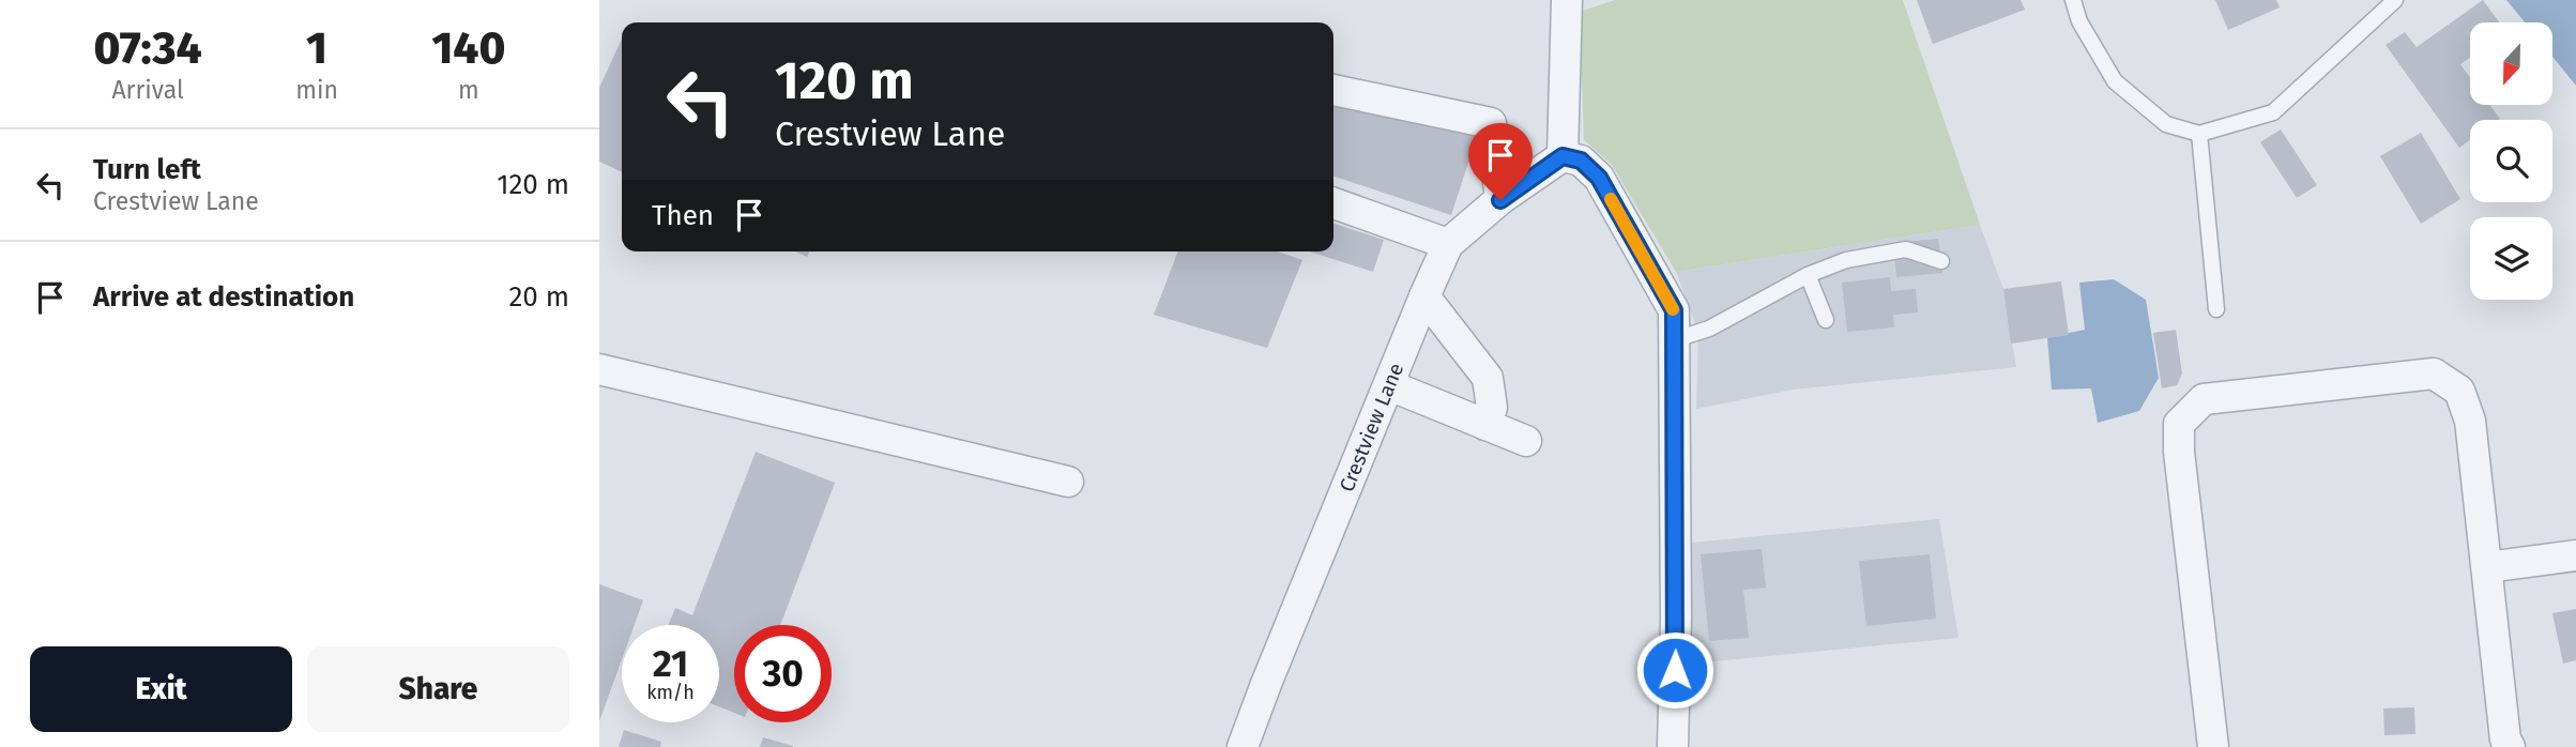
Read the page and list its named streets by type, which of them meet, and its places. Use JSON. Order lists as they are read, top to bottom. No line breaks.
{"streets":{"street":["Crestview Lane"]},"north":"bottom","page":{"eta":["07:34","Arrival","1","min","140","m"],"turn":["120 m","Crestview Lane"],"list":[{"name":"Turn left","note":"Crestview Lane","value":"120 m"},{"name":"Arrive at destination","value":"20 m"}],"then":"Then","speed":"21 km/h","limit":"30","buttons":["Exit","Share"]}}
